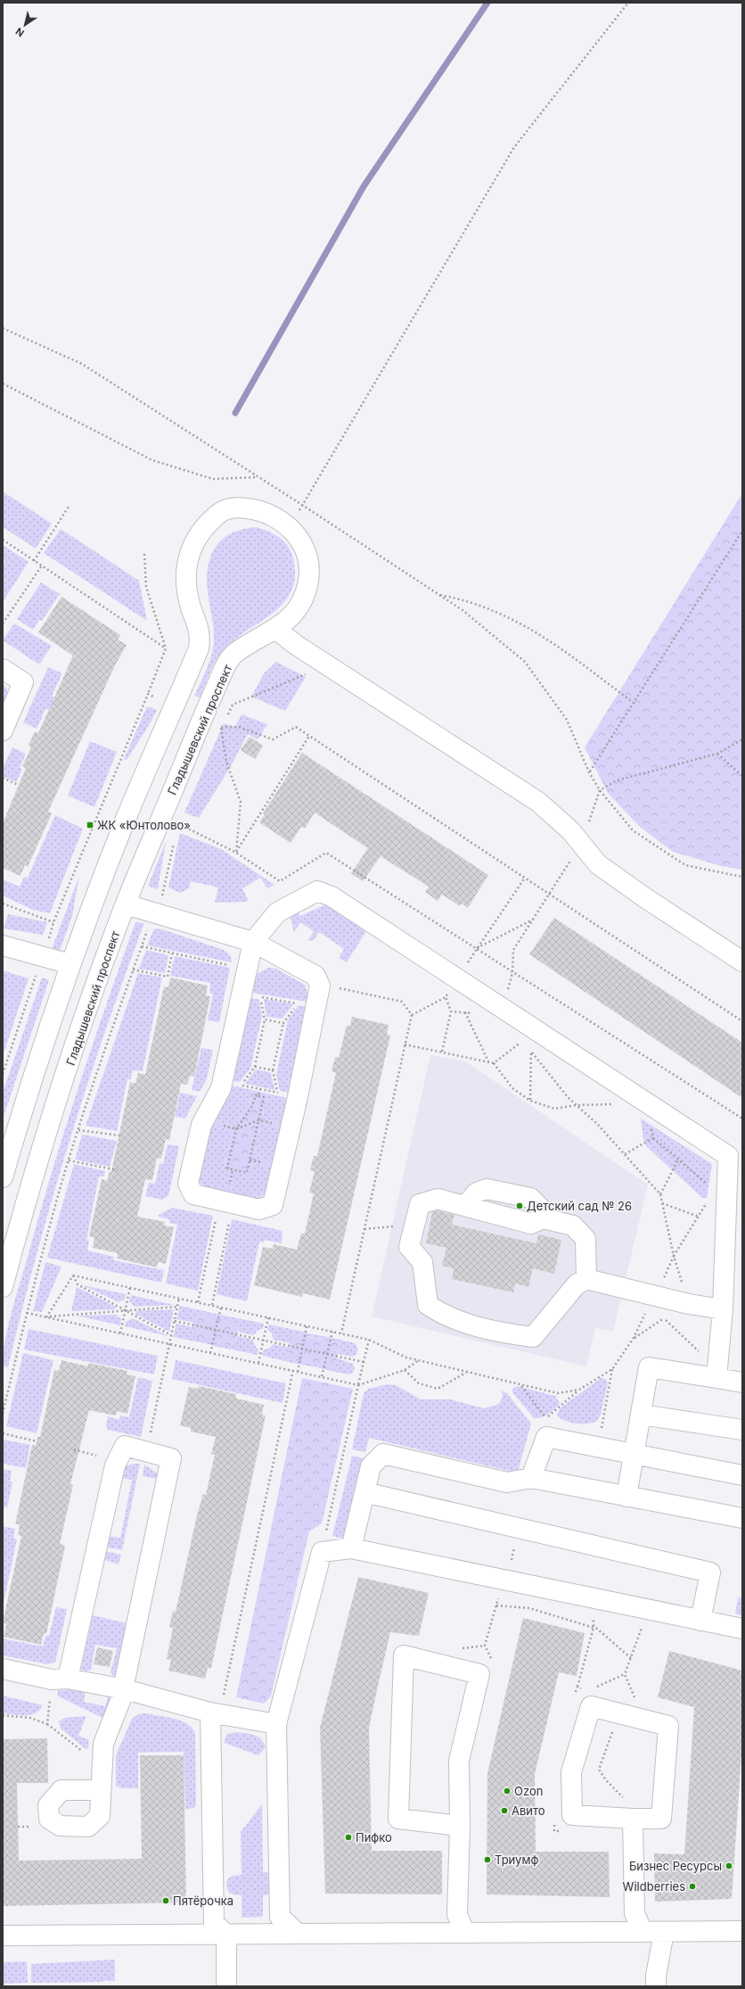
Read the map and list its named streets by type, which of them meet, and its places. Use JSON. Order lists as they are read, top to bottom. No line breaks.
{"streets":{"street":["Гладышевский проспект"]},"places":{"transit":["ЖК «Юнтолово»"],"other":["Детский сад № 26","Ozon","Авито","Пифко","Триумф","Бизнес Ресурсы","Wildberries","Пятёрочка"]},"north":"bottom left"}
